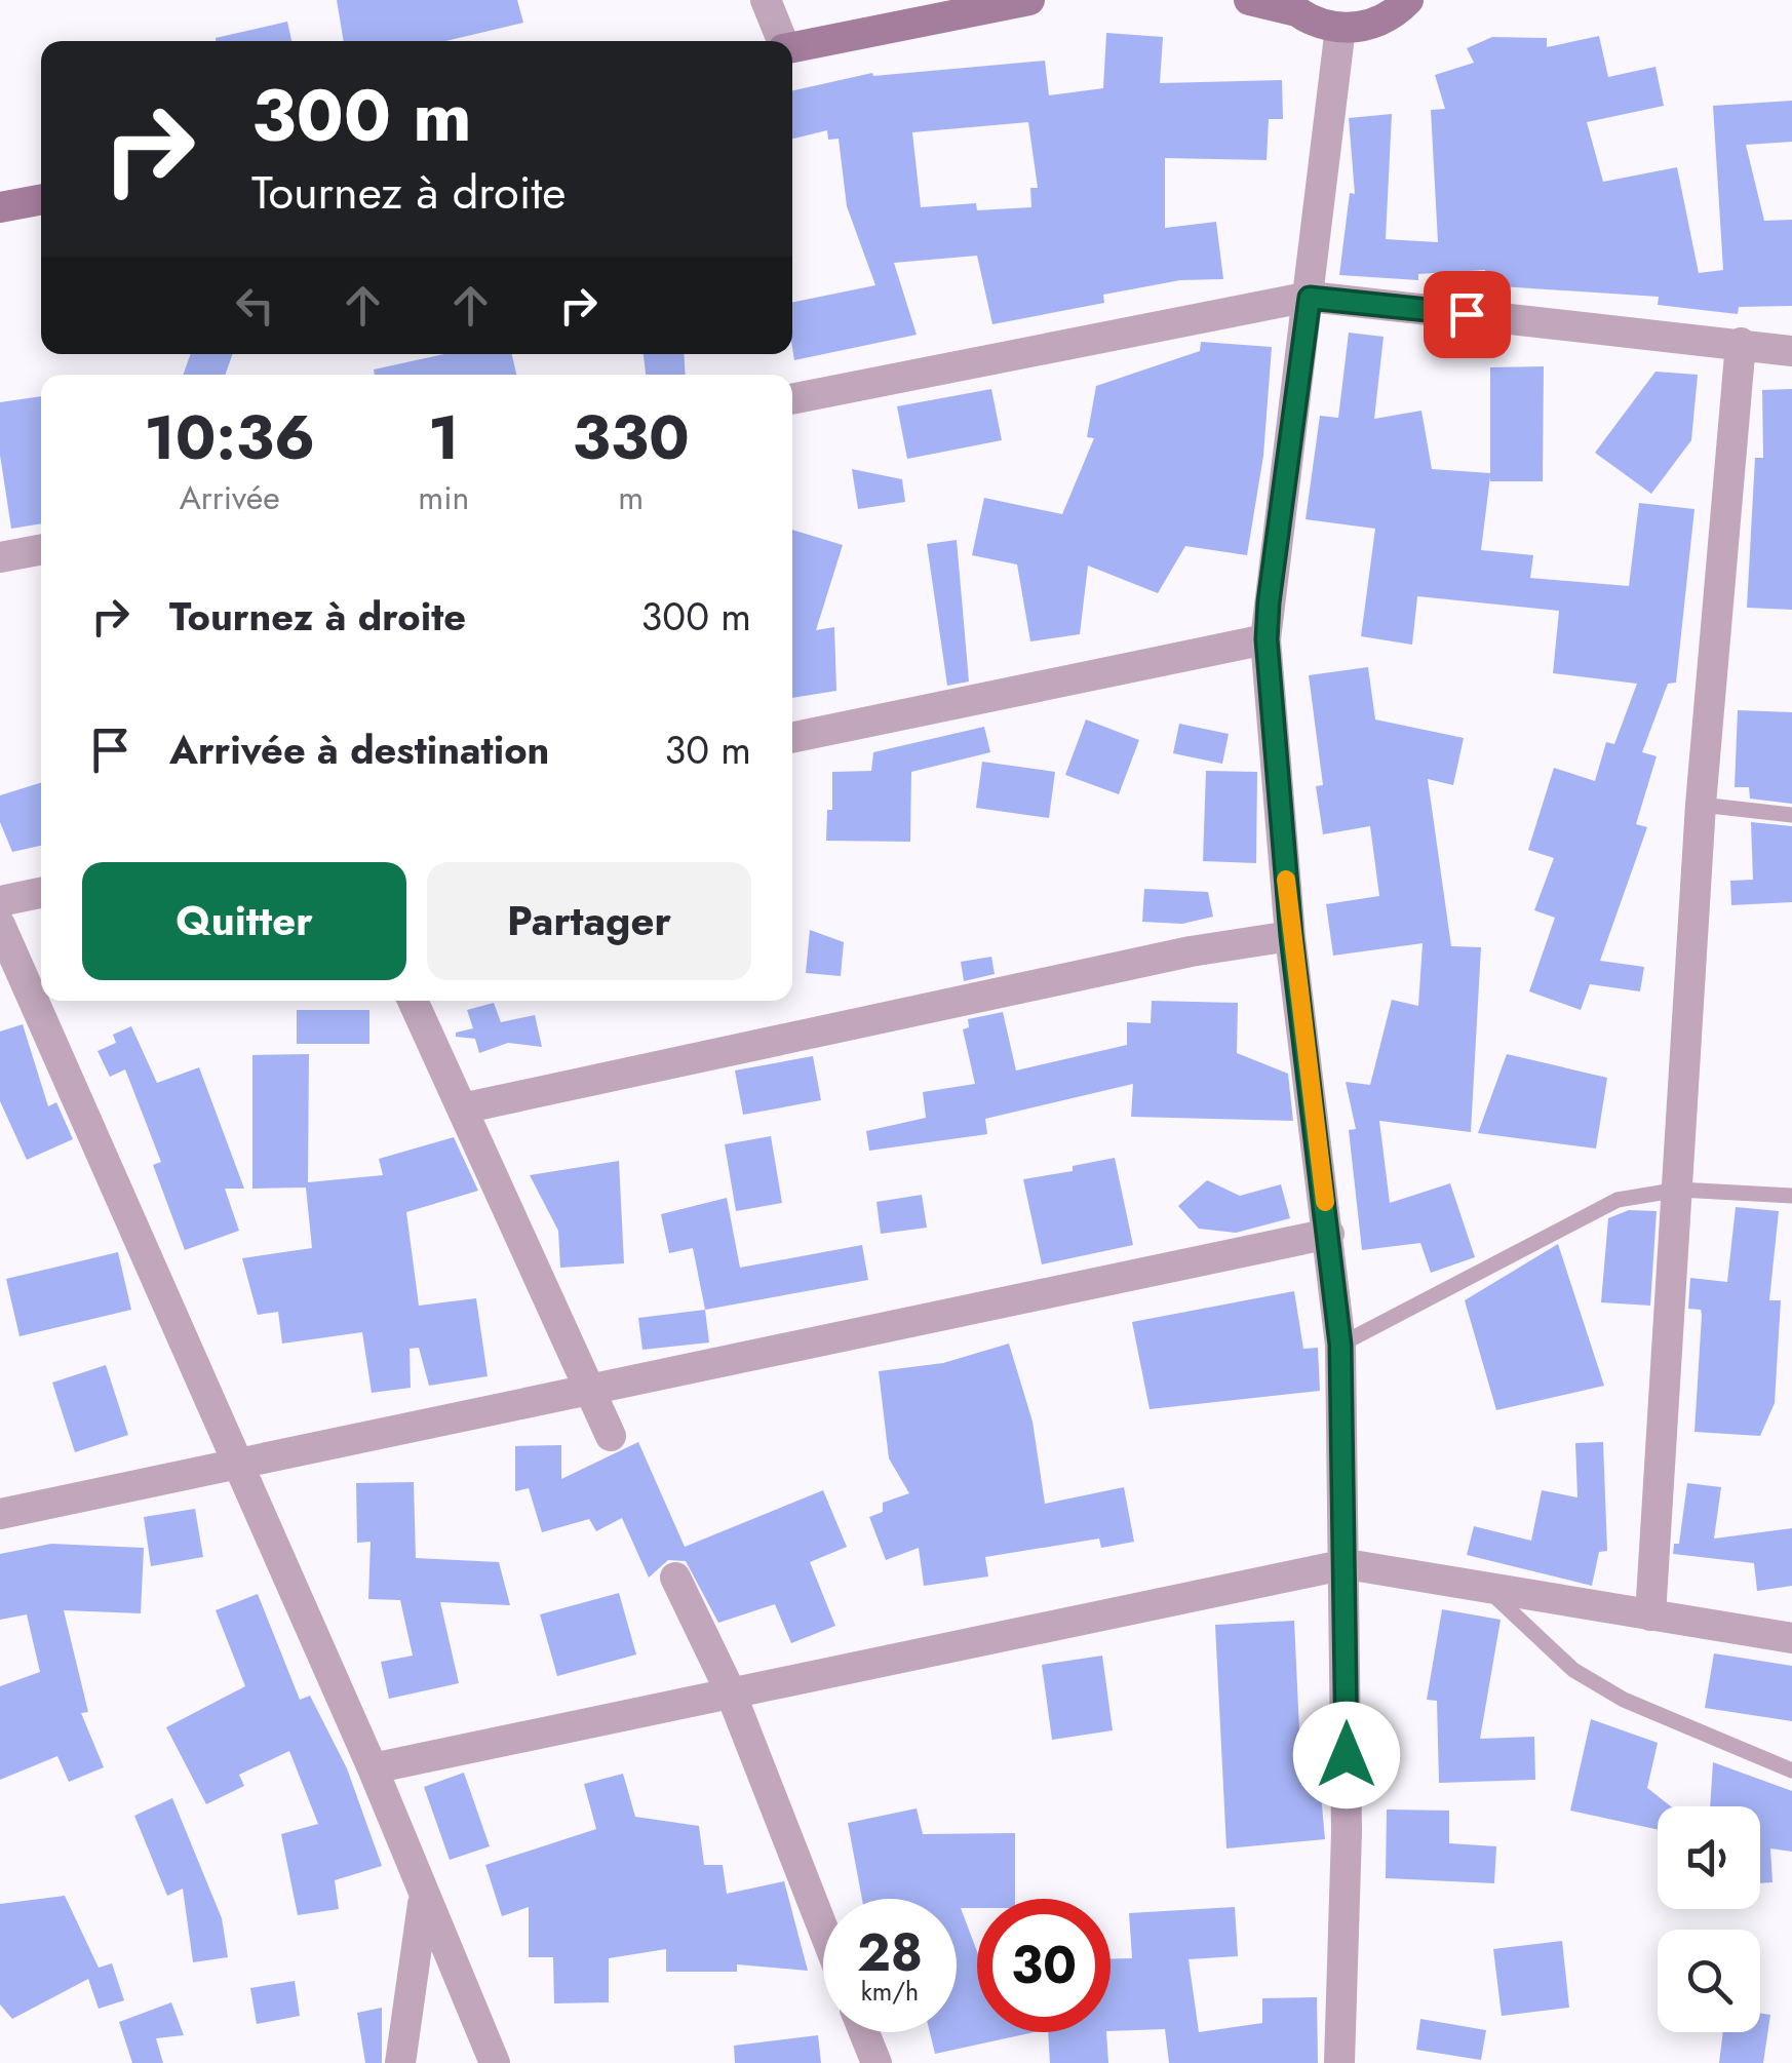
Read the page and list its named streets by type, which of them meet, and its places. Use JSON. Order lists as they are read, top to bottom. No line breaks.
{"page":{"turn":["300 m","Tournez à droite"],"eta":["10:36","Arrivée","1","min","330","m"],"list":[{"name":"Tournez à droite","value":"300 m"},{"name":"Arrivée à destination","value":"30 m"}],"buttons":["Quitter","Partager"],"speed":"28 km/h","limit":"30"}}
